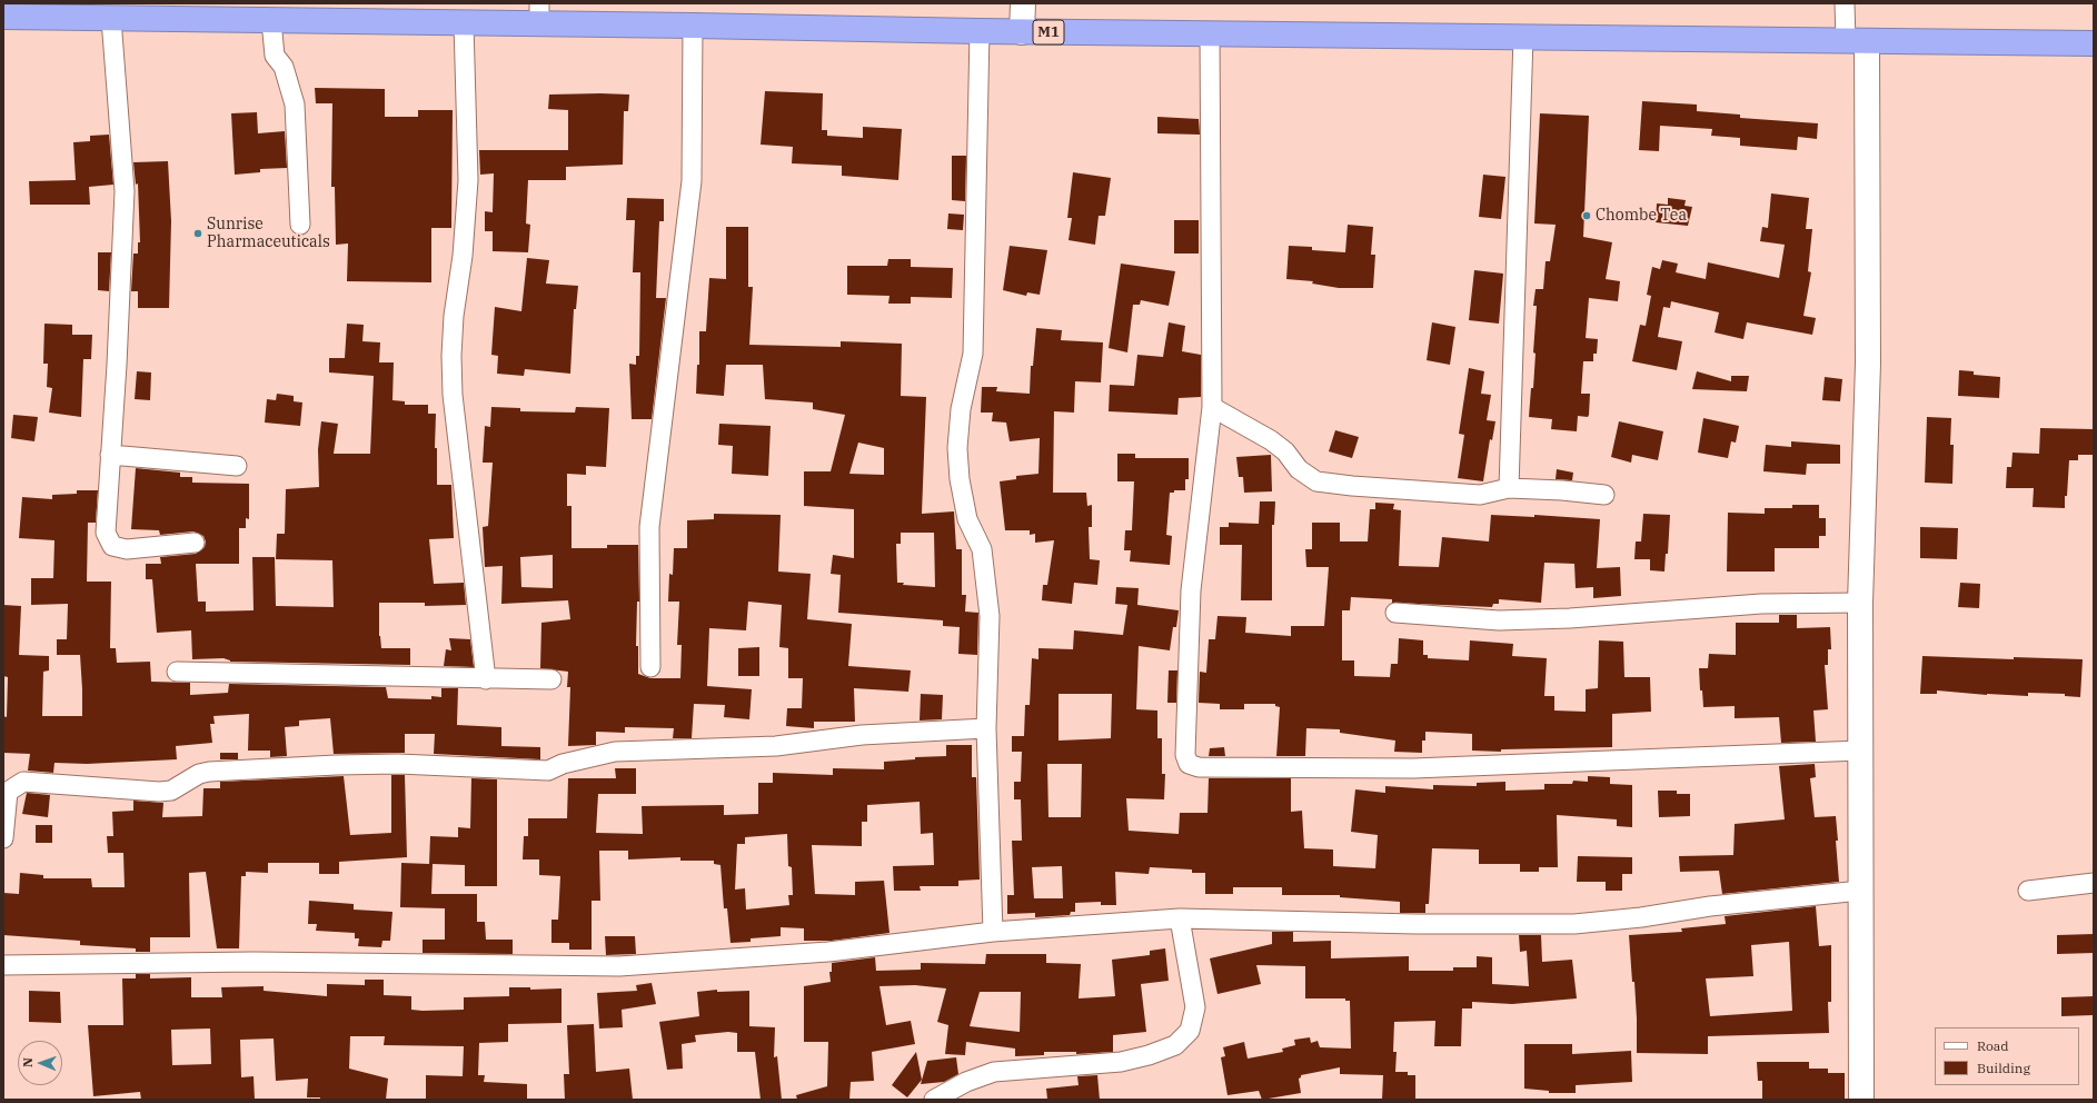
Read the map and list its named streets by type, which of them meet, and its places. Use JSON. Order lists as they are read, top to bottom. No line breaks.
{"streets":{"highway":["M1"]},"places":["Chombe Tea","Sunrise Pharmaceuticals"],"legend":["Road","Building"],"north":"left"}
